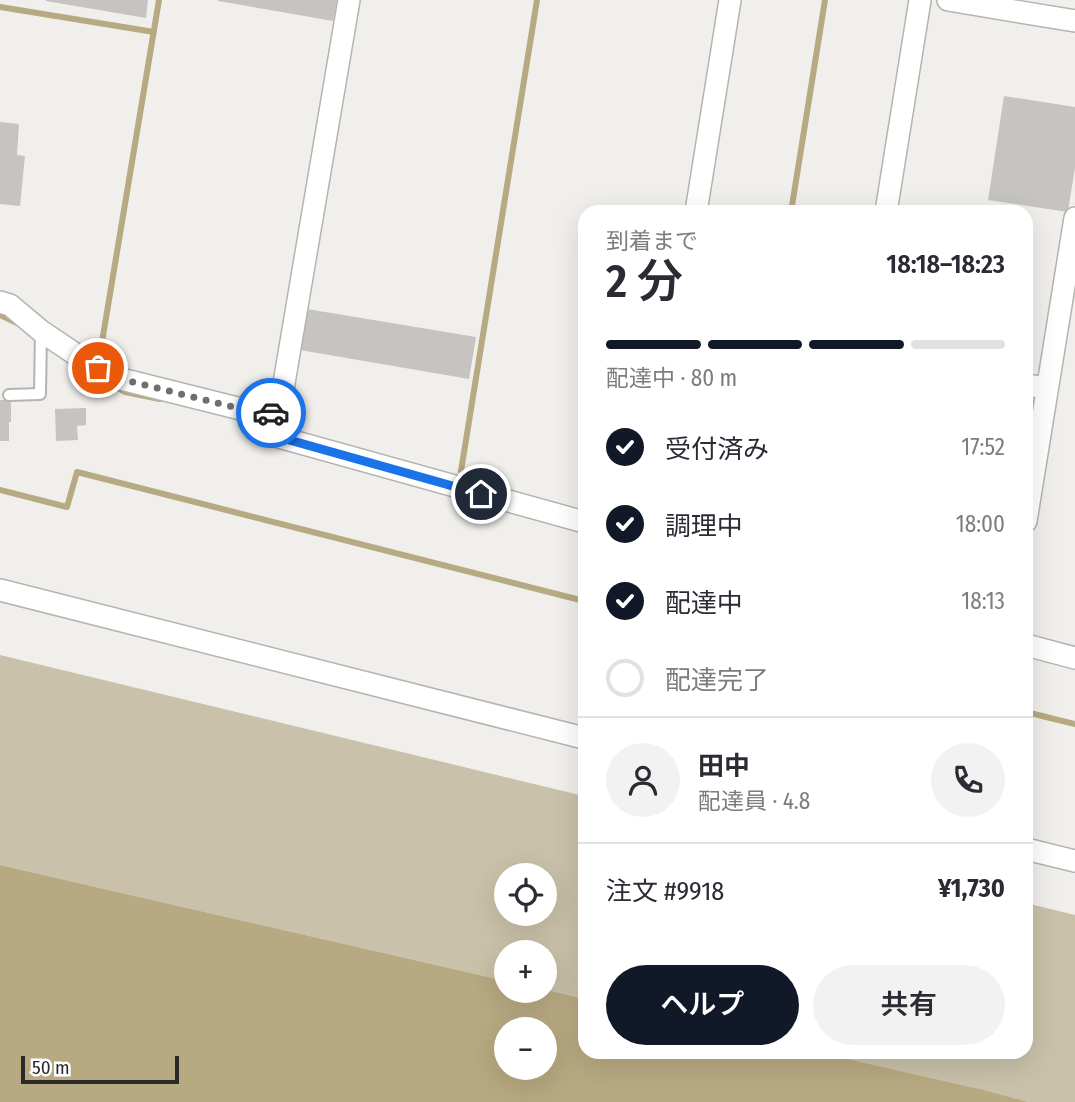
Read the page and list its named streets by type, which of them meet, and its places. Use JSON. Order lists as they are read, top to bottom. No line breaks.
{"scale_bar":"50 m","page":{"heading":["2 分","到着まで","18:18–18:23"],"panel":["田中","配達員 · 4.8","注文 #9918","¥1,730"],"bar":"配達中 · 80 m","list":[["受付済み","17:52"],["調理中","18:00"],["配達中","18:13"],"配達完了"],"map_buttons":["+","−"],"buttons":["ヘルプ","共有"],"scale":"50 m"}}
